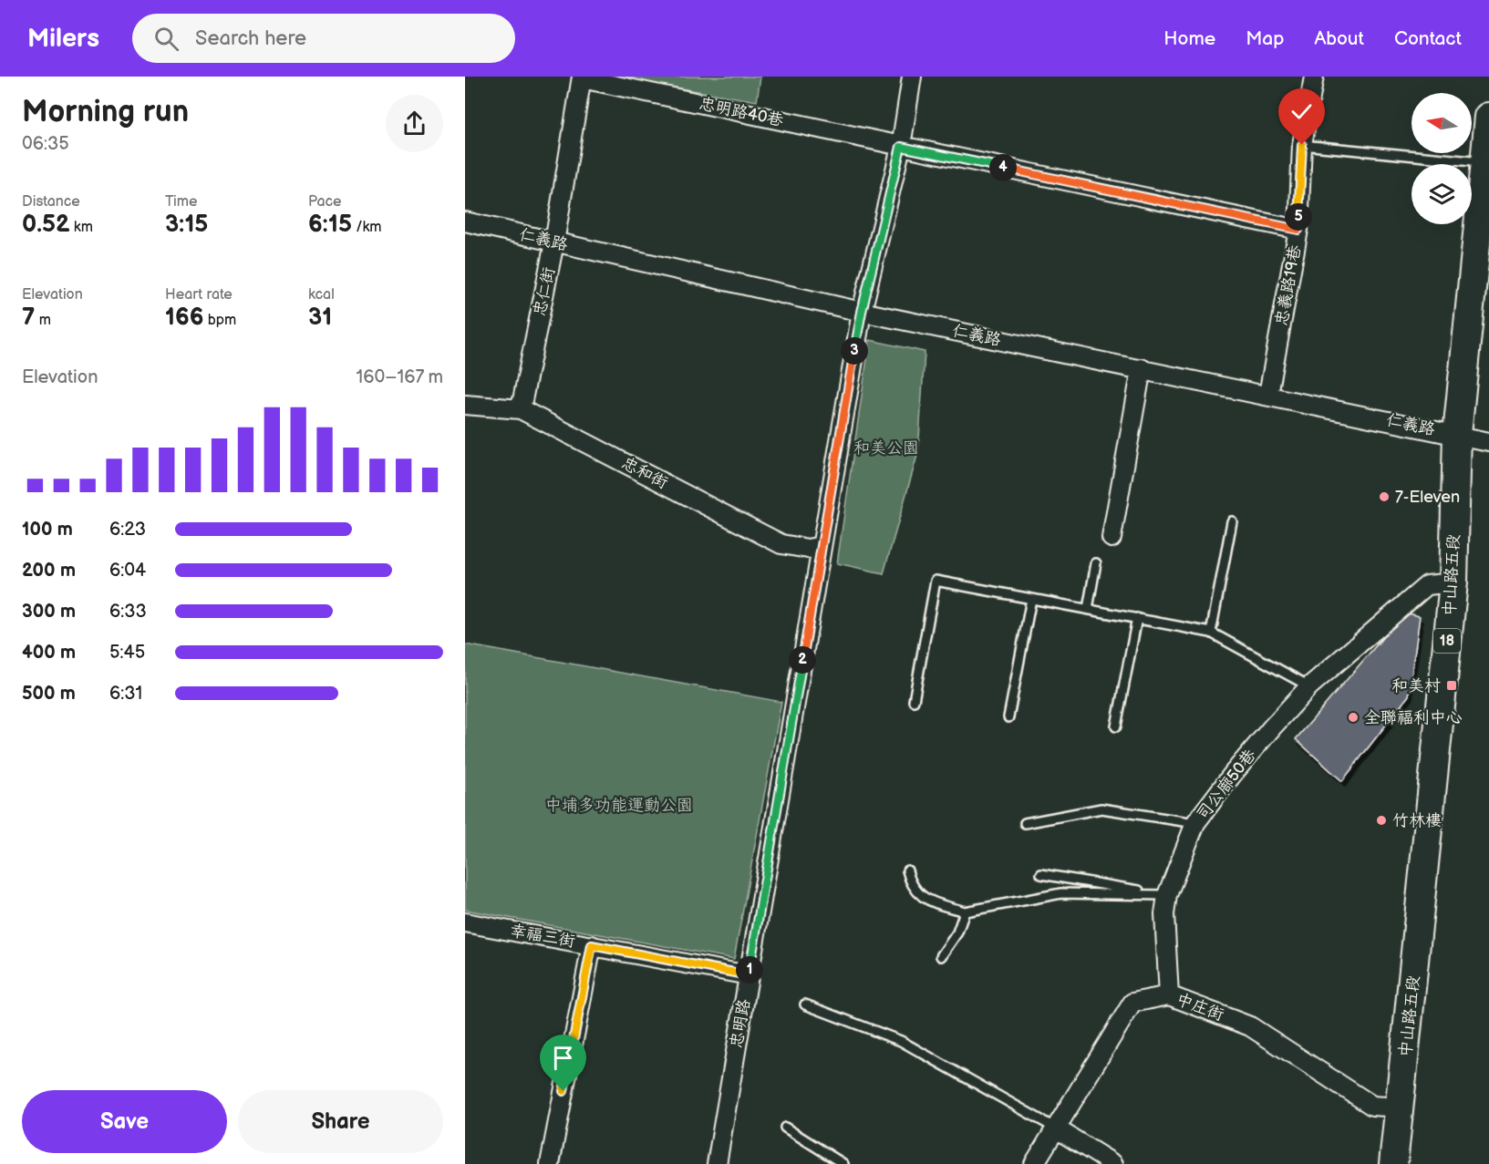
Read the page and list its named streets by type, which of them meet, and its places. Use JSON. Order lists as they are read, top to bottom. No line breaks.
{"streets":{"main road":["中山路五段","18"],"street":["忠明路40巷","仁義路","忠義路19巷","忠仁街","忠和街","司公廍50巷","幸福三街","中庄街","忠明路"]},"crossings":[["忠明路40巷","忠義路19巷"],["忠明路40巷","忠仁街"],["忠明路40巷","忠明路"],["仁義路","忠義路19巷"],["仁義路","忠仁街"],["仁義路","中山路五段"],["仁義路","忠明路"],["忠仁街","忠和街"],["忠和街","忠明路"],["中山路五段","司公廍50巷"],["中山路五段","中庄街"],["司公廍50巷","中庄街"],["幸福三街","忠明路"]],"parks":["和美公園","中埔多功能運動公園"],"places":{"other":["7-Eleven","全聯福利中心","竹林樓"],"transit":["和美村"]},"north":"left","page":{"header":"Milers","search":"Search here","nav":["Home","Map","About","Contact"],"heading":["Morning run","06:35"],"pins":["4","5","3","2","1"],"stats":[["Distance","0.52 km"],["Time","3:15"],["Pace","6:15 /km"],["Elevation","7 m"],["Heart rate","166 bpm"],["kcal","31"]],"chart":["Elevation","160–167 m"],"list":[{"name":"100 m","note":"6:23"},{"name":"200 m","note":"6:04"},{"name":"300 m","note":"6:33"},{"name":"400 m","note":"5:45"},{"name":"500 m","note":"6:31"}],"buttons":["Save","Share"]}}
